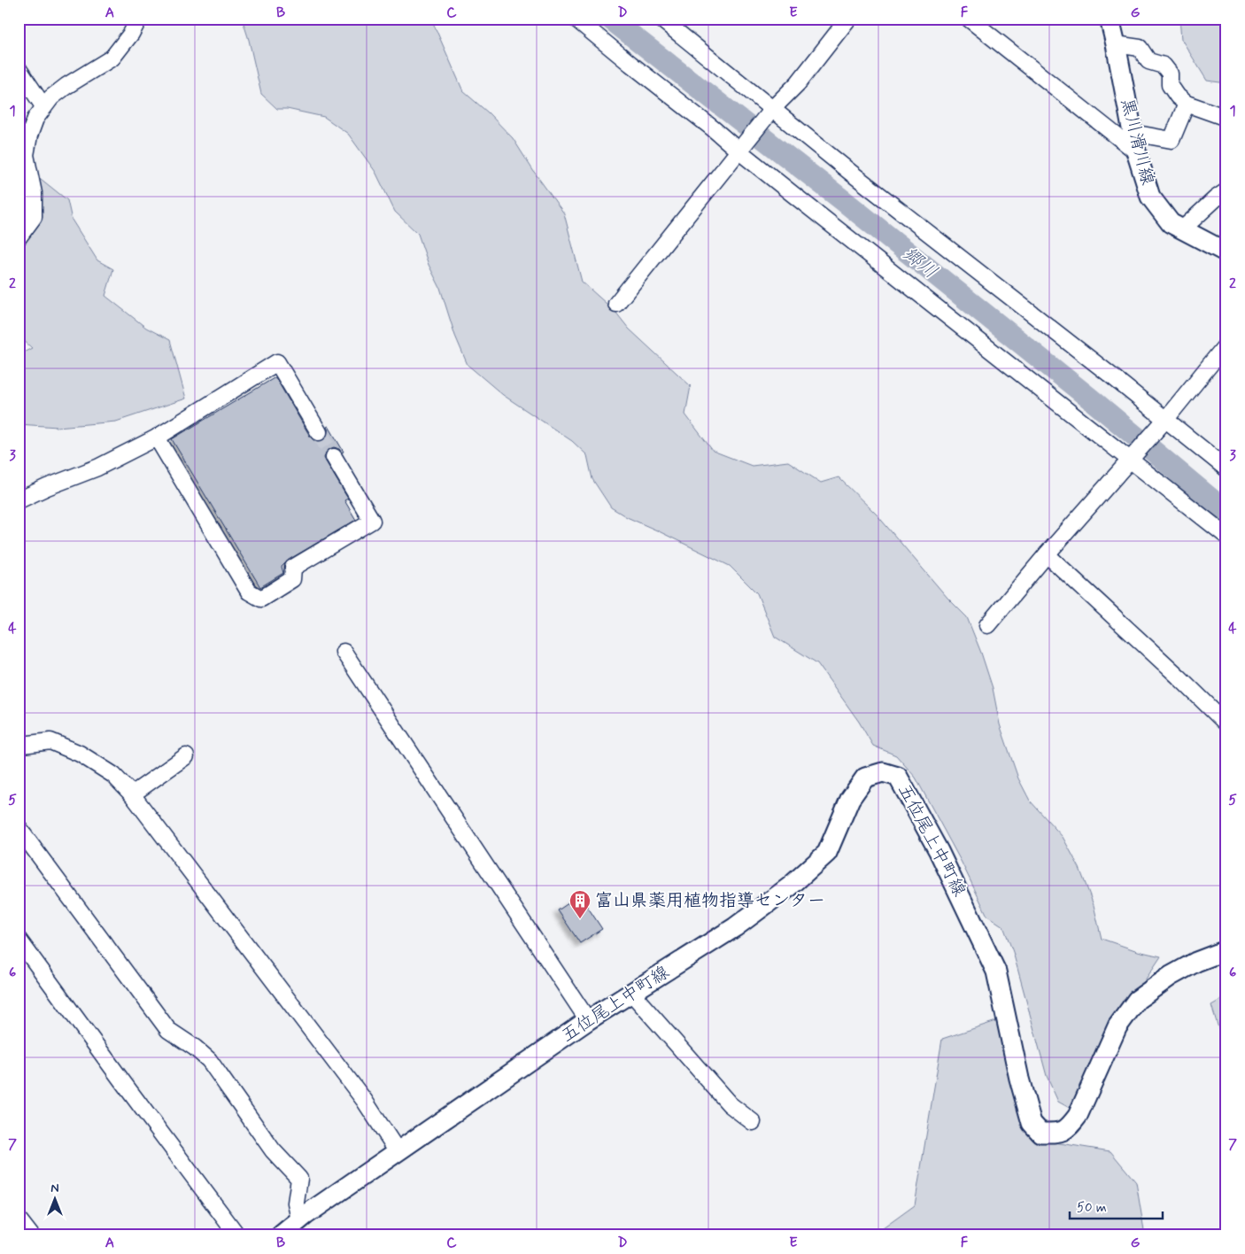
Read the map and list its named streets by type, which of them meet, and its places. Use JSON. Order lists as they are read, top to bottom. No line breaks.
{"streets":{"main road":["黒川滑川線","五位尾上中町線"]},"water":["郷川"],"places":{"building":["富山県薬用植物指導センター"]},"scale_bar":"50 m","north":"top","grid":{"columns":["A","B","C","D","E","F","G"],"rows":["1","2","3","4","5","6","7"]}}
